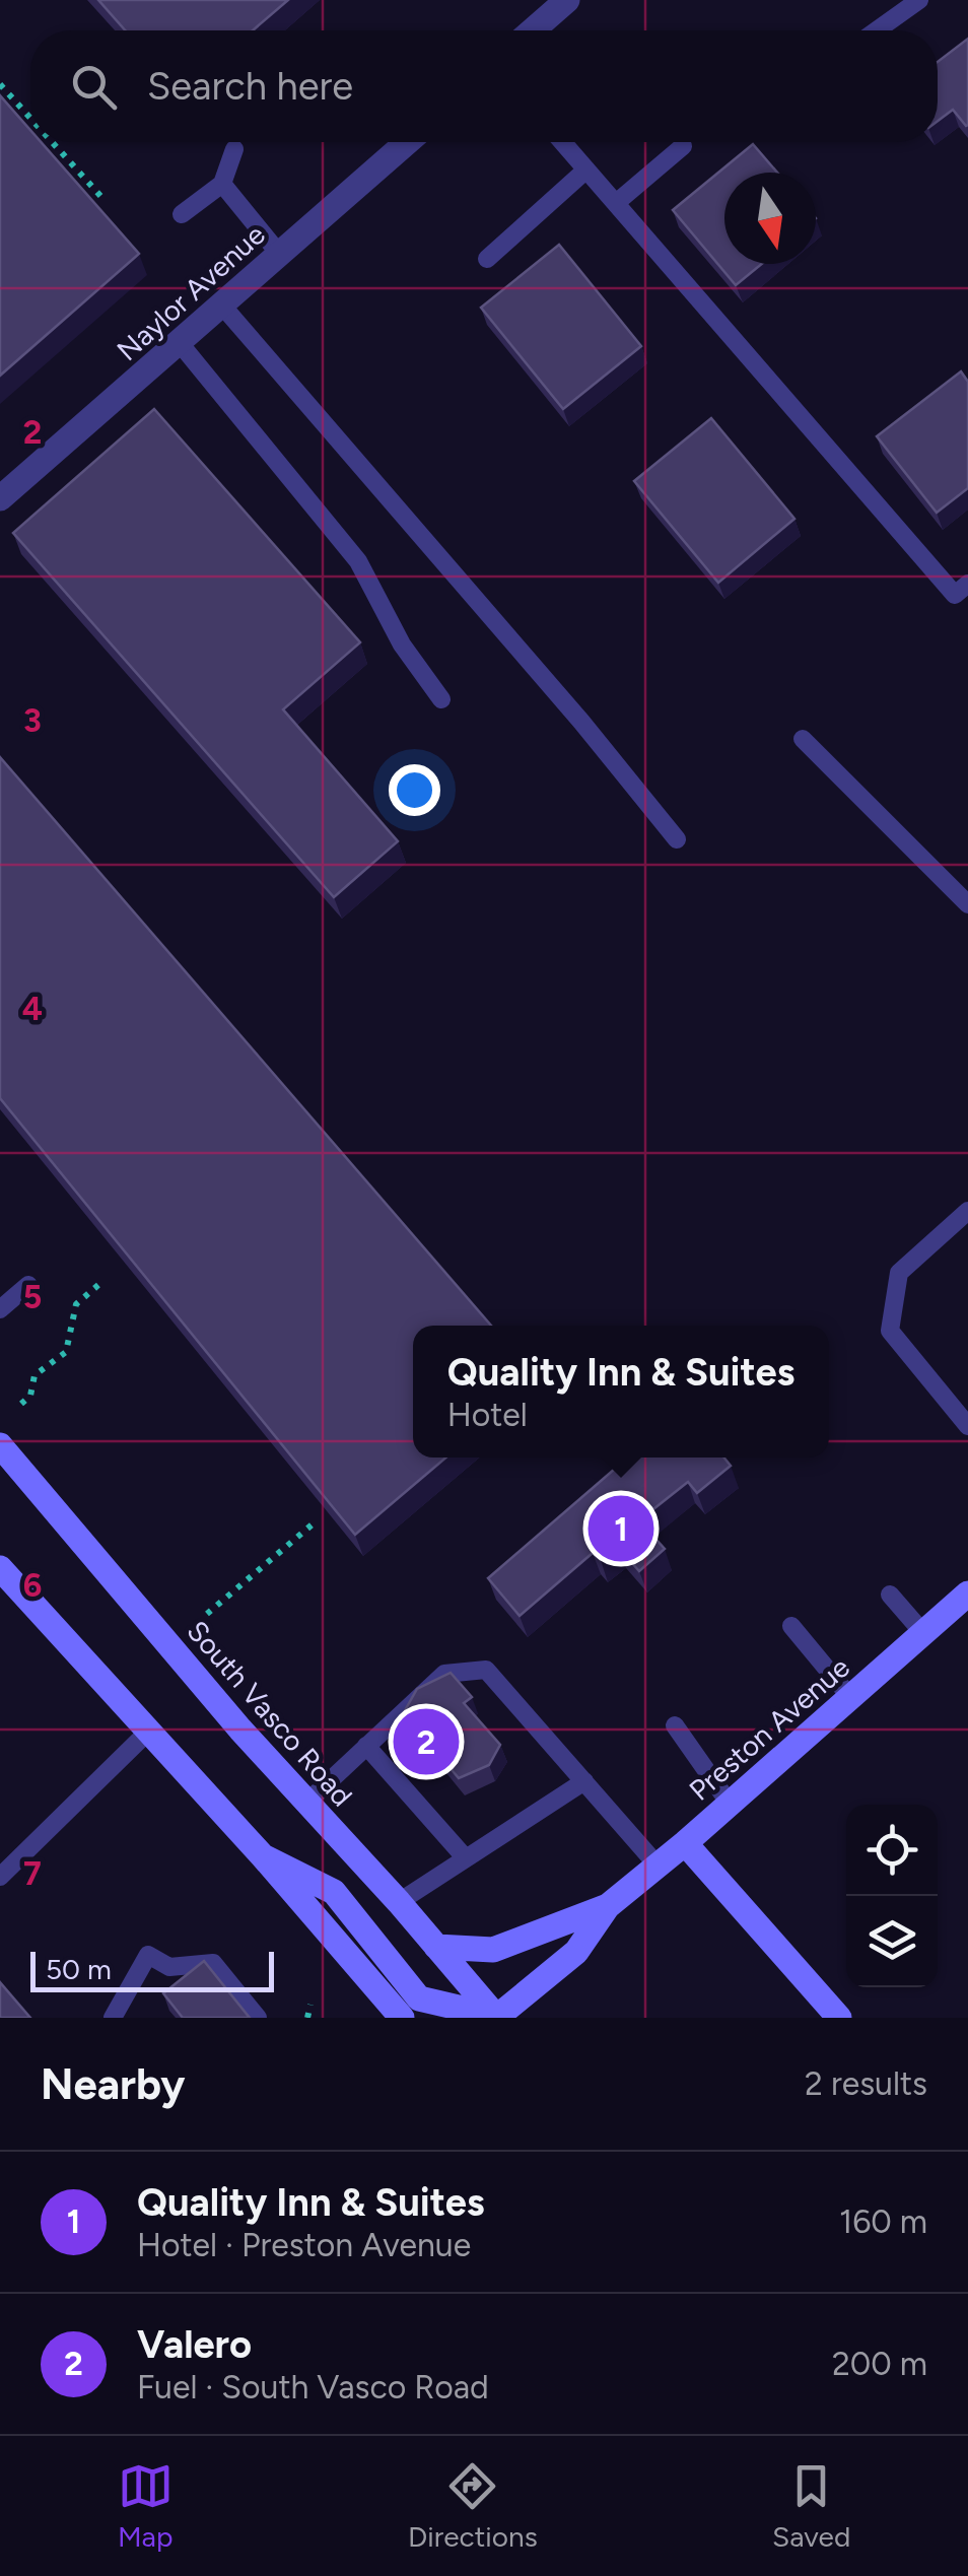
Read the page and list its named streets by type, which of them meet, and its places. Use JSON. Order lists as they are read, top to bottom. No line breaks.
{"streets":{"main road":["South Vasco Road","Preston Avenue"],"street":["Naylor Avenue"]},"scale_bar":"50 m","north":"bottom","page":{"search":"Search here","popup":["Quality Inn & Suites","Hotel"],"pins":["1","2"],"scale":"50 m","heading":["Nearby","2 results"],"list":[{"mark":"1","name":"Quality Inn & Suites","note":"Hotel · Preston Avenue","value":"160 m"},{"mark":"2","name":"Valero","note":"Fuel · South Vasco Road","value":"200 m"}],"nav":["Map","Directions","Saved"]},"grid":{"rows":["2","3","4","5","6","7"]}}
